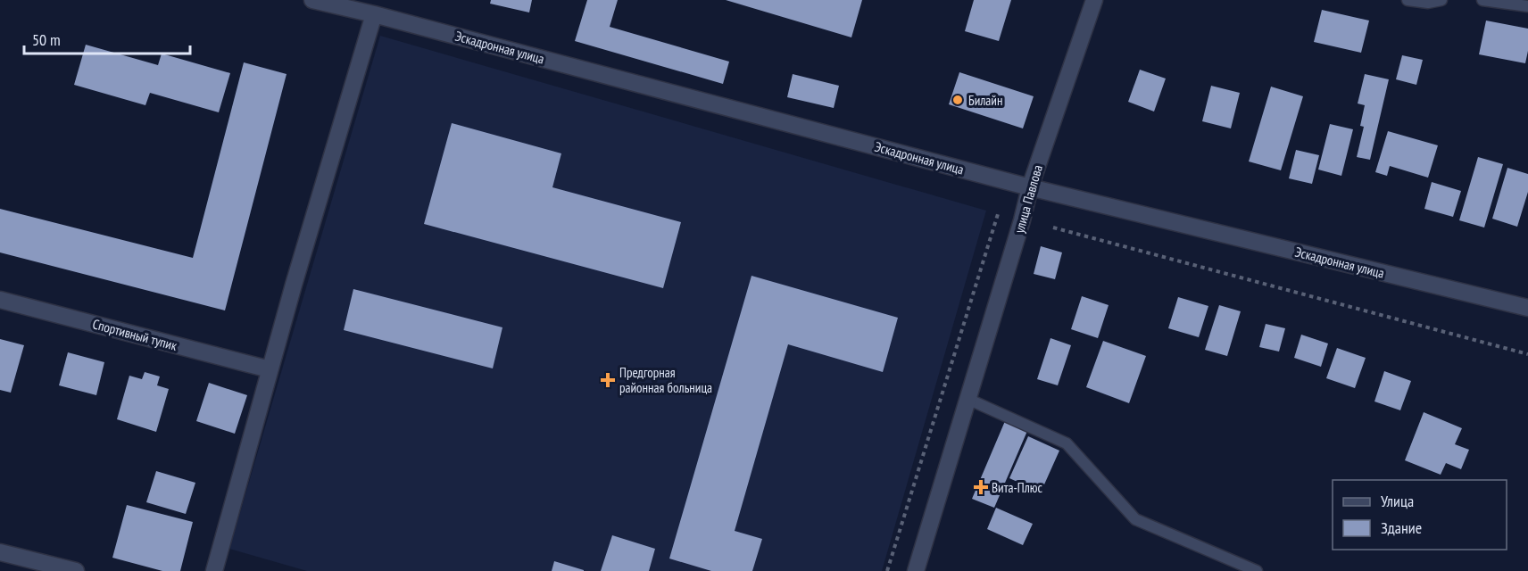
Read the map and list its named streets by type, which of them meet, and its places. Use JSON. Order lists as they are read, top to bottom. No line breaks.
{"streets":{"street":["Эскадронная улица","улица Павлова","Спортивный тупик"]},"crossings":[["Эскадронная улица","улица Павлова"]],"places":{"other":["Билайн"],"health":["Предгорная районная больница","Вита-Плюс"]},"legend":["Улица","Здание"],"scale_bar":"50 m"}
